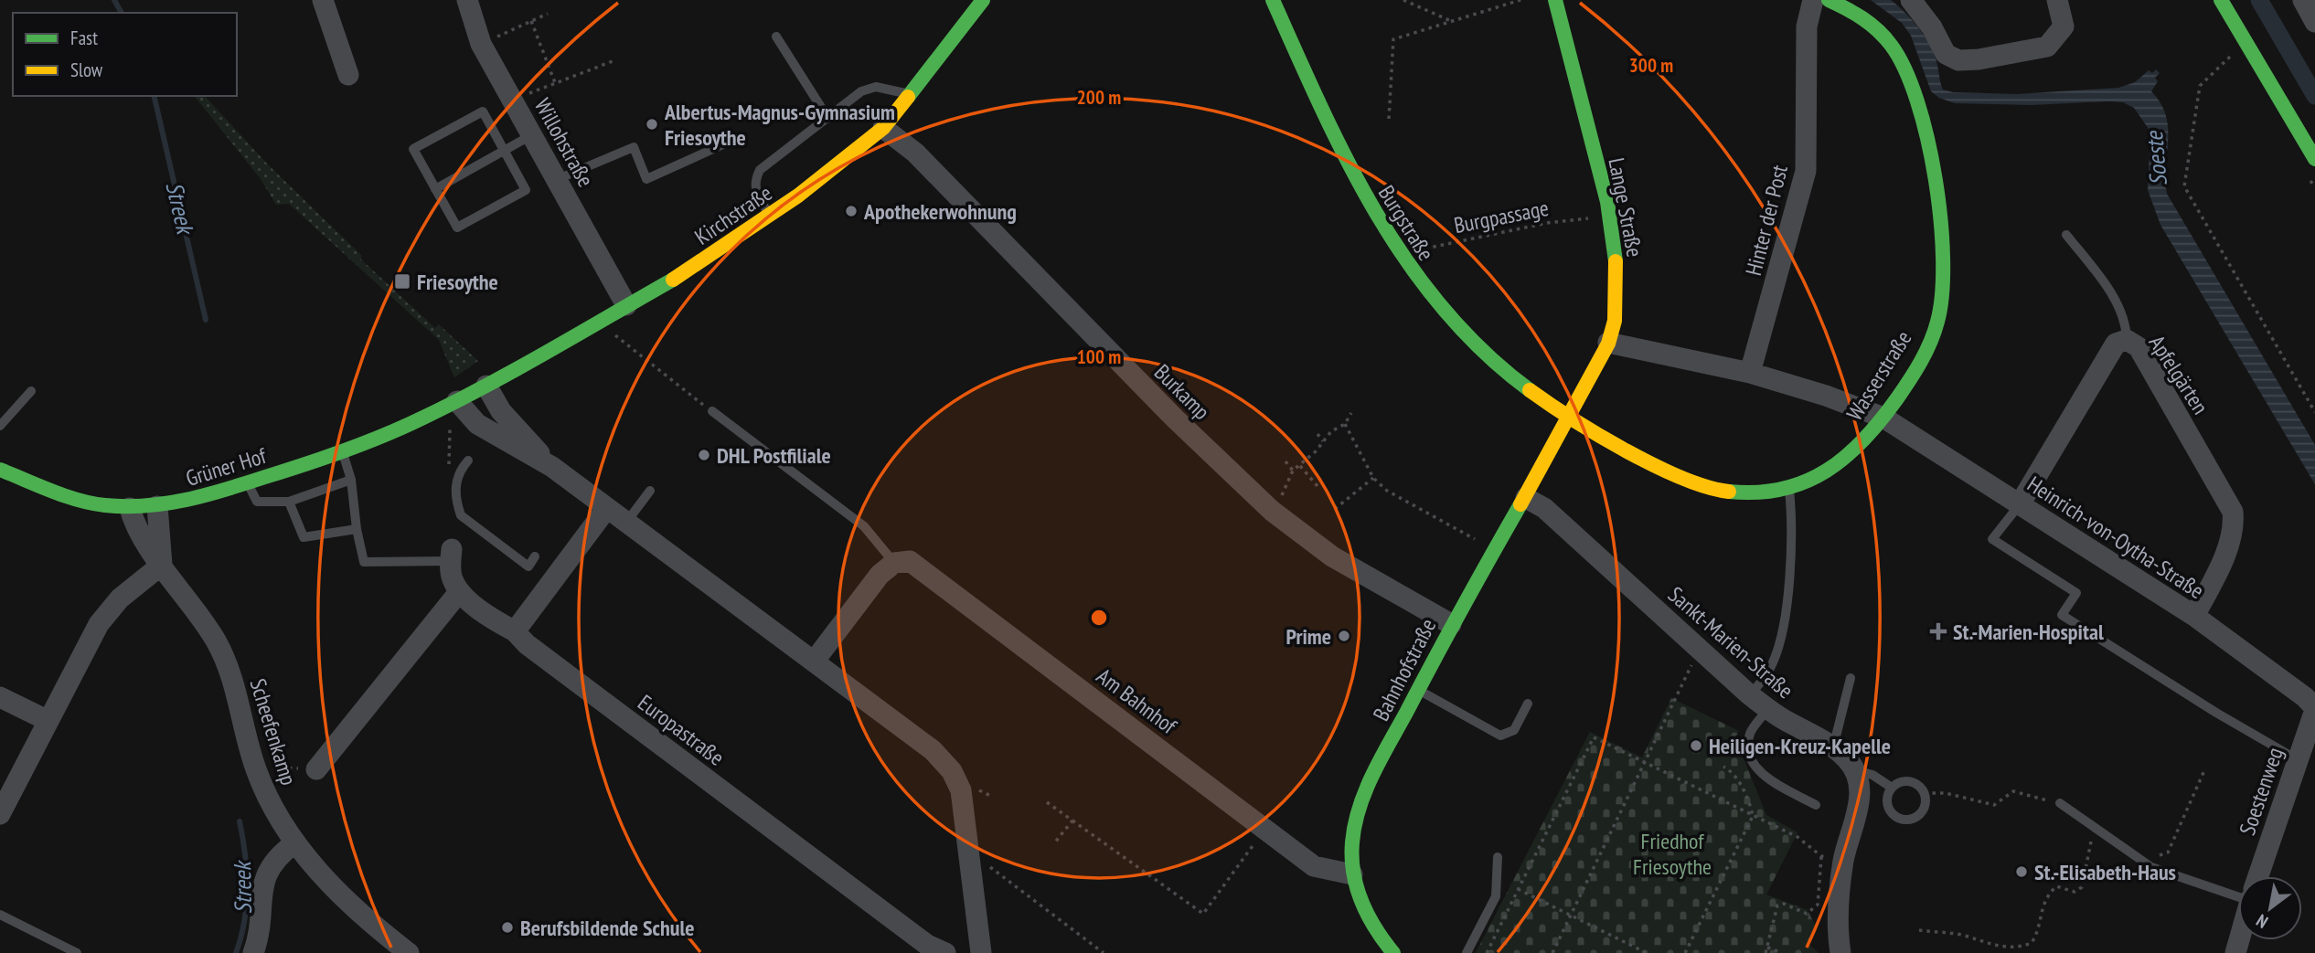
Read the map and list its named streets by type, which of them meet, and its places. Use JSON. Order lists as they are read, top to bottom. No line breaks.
{"streets":{"street":["Willohstraße","Lange Straße","Kirchstraße","Hinter der Post","Burgstraße","Apfelgärten","Wasserstraße","Burkamp","Grüner Hof","Heinrich-von-Oytha-Straße","Sankt-Marien-Straße","Bahnhofstraße","Am Bahnhof","Europastraße","Scheefenkamp","Soestenweg"],"path":["Burgpassage"]},"crossings":[["Willohstraße","Kirchstraße"],["Lange Straße","Burgpassage"],["Lange Straße","Burgstraße"],["Lange Straße","Wasserstraße"],["Lange Straße","Heinrich-von-Oytha-Straße"],["Lange Straße","Bahnhofstraße"],["Kirchstraße","Burkamp"],["Kirchstraße","Grüner Hof"],["Burgpassage","Burgstraße"],["Hinter der Post","Heinrich-von-Oytha-Straße"],["Burgstraße","Wasserstraße"],["Burgstraße","Bahnhofstraße"],["Apfelgärten","Heinrich-von-Oytha-Straße"],["Wasserstraße","Heinrich-von-Oytha-Straße"],["Wasserstraße","Bahnhofstraße"],["Burkamp","Bahnhofstraße"],["Grüner Hof","Scheefenkamp"],["Heinrich-von-Oytha-Straße","Soestenweg"],["Sankt-Marien-Straße","Bahnhofstraße"],["Bahnhofstraße","Am Bahnhof"]],"water":["Soeste","Streek"],"parks":["Friedhof Friesoythe"],"places":{"other":["Albertus-Magnus-Gymnasium Friesoythe","Apothekerwohnung","DHL Postfiliale","Prime","Heiligen-Kreuz-Kapelle","St.-Elisabeth-Haus","Berufsbildende Schule"],"transit":["Friesoythe"],"health":["St.-Marien-Hospital"]},"legend":["Fast","Slow"],"north":"bottom left","rings":["300 m","200 m","100 m"]}
